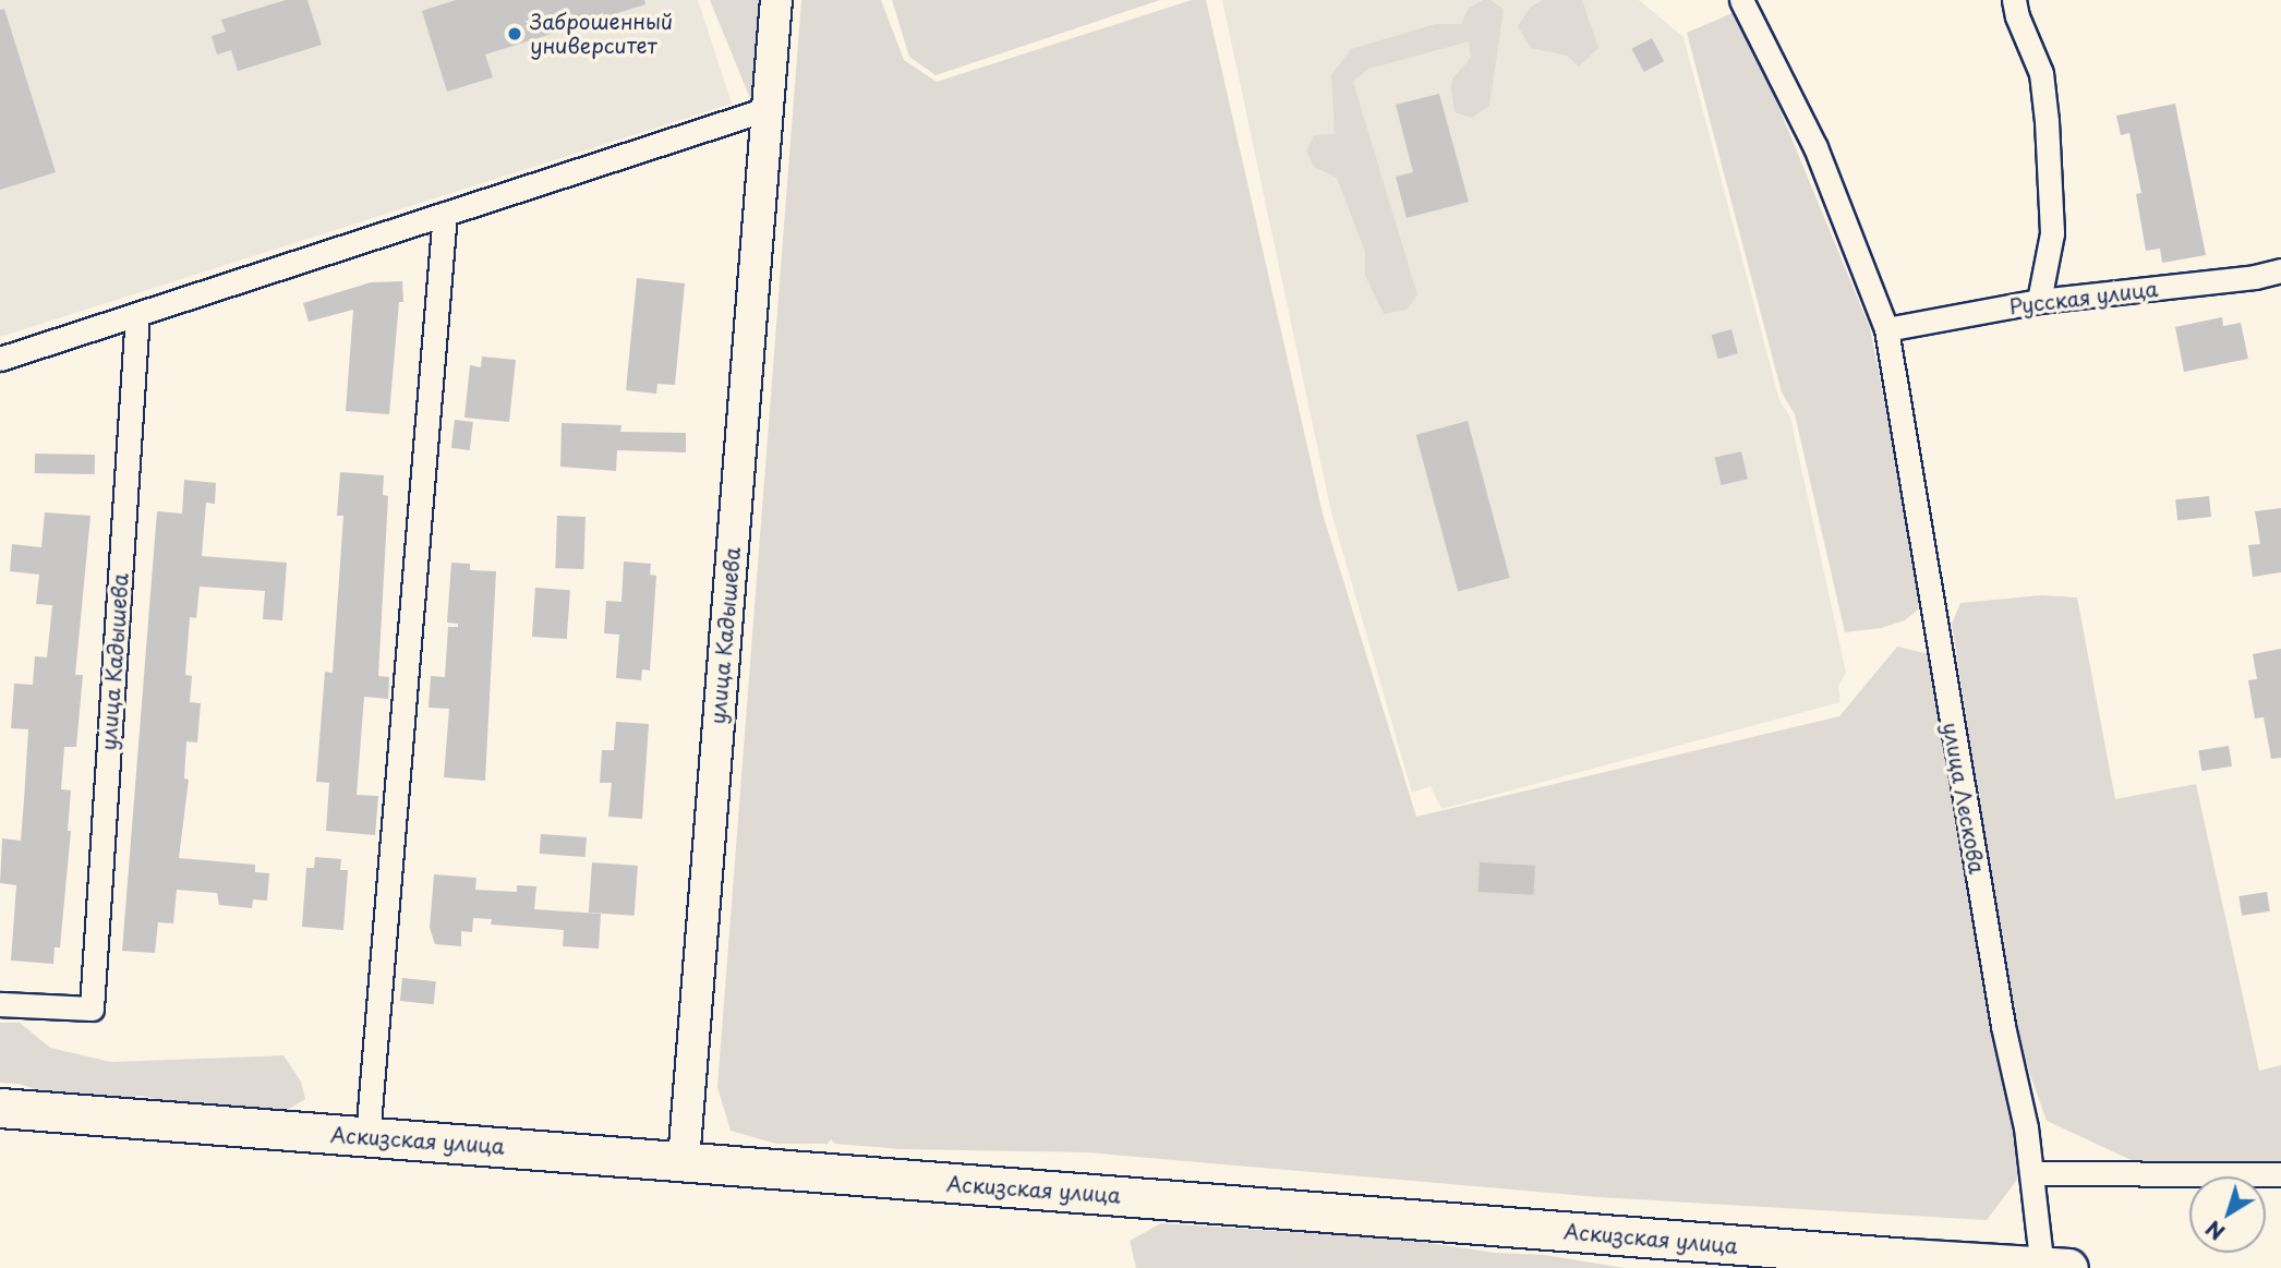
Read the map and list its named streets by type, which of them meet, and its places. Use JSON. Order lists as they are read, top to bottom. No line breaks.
{"streets":{"main road":["Аскизская улица"],"street":["Русская улица","улица Кадышева","улица Лескова"]},"crossings":[["Русская улица","улица Лескова"],["улица Кадышева","Аскизская улица"],["улица Лескова","Аскизская улица"]],"places":["Заброшенный университет"],"north":"bottom left"}
